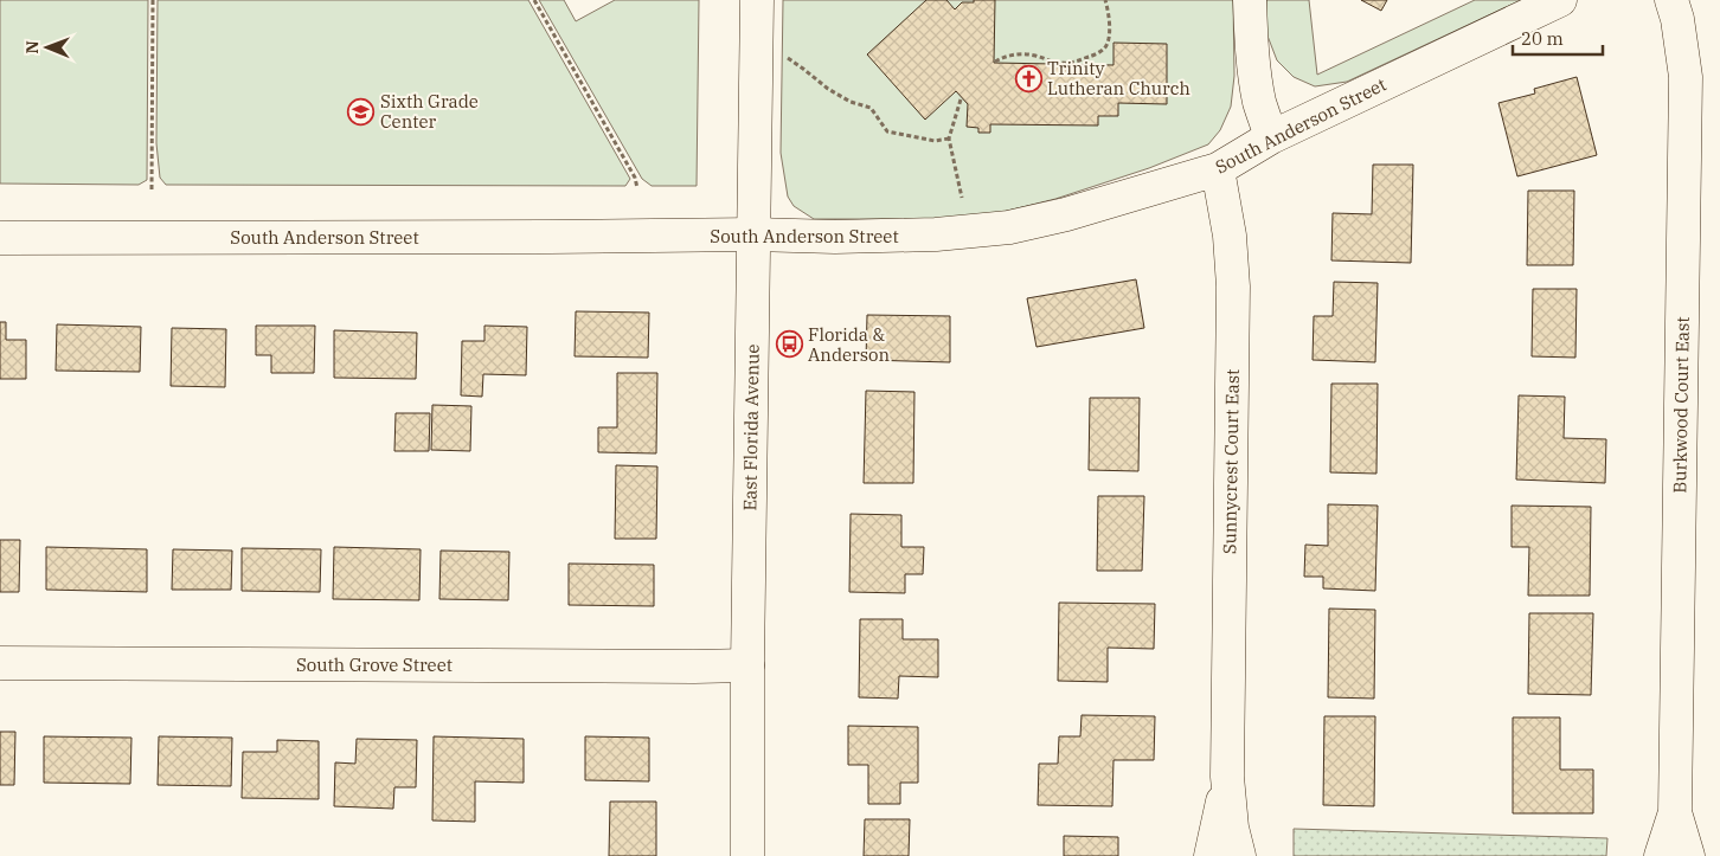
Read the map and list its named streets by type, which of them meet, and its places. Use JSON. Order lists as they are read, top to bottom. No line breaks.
{"streets":{"street":["South Anderson Street","Burkwood Court East","East Florida Avenue","Sunnycrest Court East","South Grove Street"]},"crossings":[["South Anderson Street","East Florida Avenue"],["South Anderson Street","Sunnycrest Court East"],["East Florida Avenue","South Grove Street"]],"places":{"church":["Trinity Lutheran Church"],"school or university":["Sixth Grade Center"],"bus stop":["Florida & Anderson"]},"scale_bar":"20 m","north":"left"}
